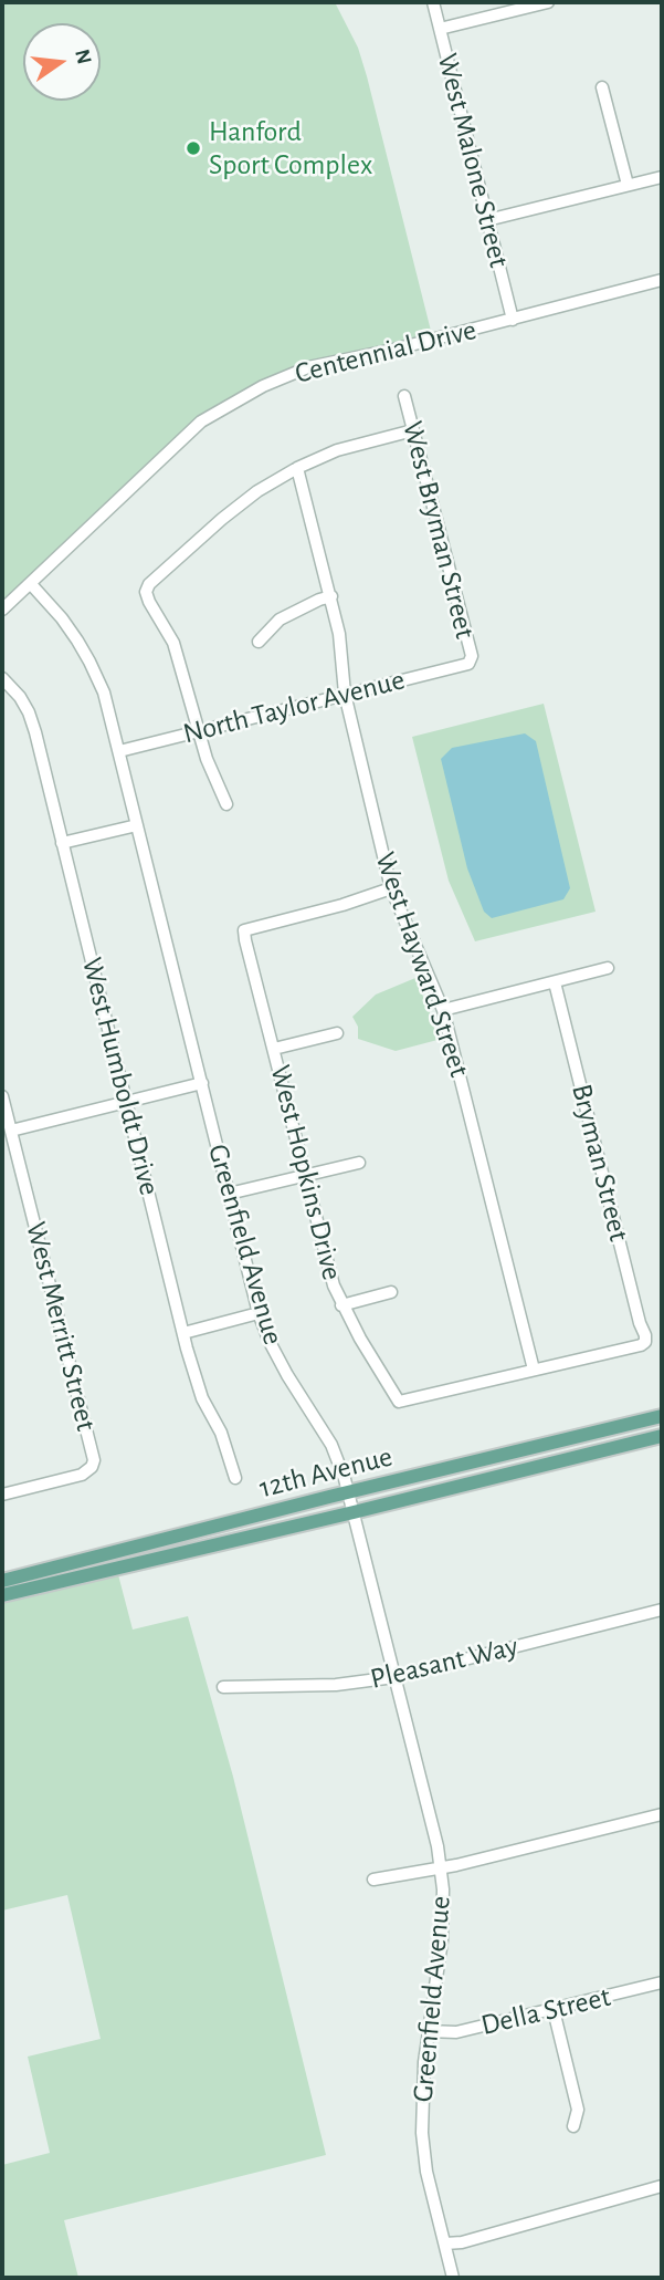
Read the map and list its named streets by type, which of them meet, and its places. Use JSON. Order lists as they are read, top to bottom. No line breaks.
{"streets":{"main road":["12th Avenue"],"street":["West Malone Street","Centennial Drive","West Bryman Street","North Taylor Avenue","West Hayward Street","West Humboldt Drive","Bryman Street","West Hopkins Drive","Greenfield Avenue","West Merritt Street","Pleasant Way","Della Street"]},"crossings":[["West Malone Street","Centennial Drive"],["Centennial Drive","Greenfield Avenue"],["West Bryman Street","North Taylor Avenue"],["North Taylor Avenue","West Hayward Street"],["North Taylor Avenue","Greenfield Avenue"],["West Hayward Street","Bryman Street"],["West Hayward Street","West Hopkins Drive"],["Bryman Street","West Hopkins Drive"],["Greenfield Avenue","12th Avenue"],["Greenfield Avenue","Pleasant Way"],["Greenfield Avenue","Della Street"]],"places":["Hanford Sport Complex"],"north":"right"}
